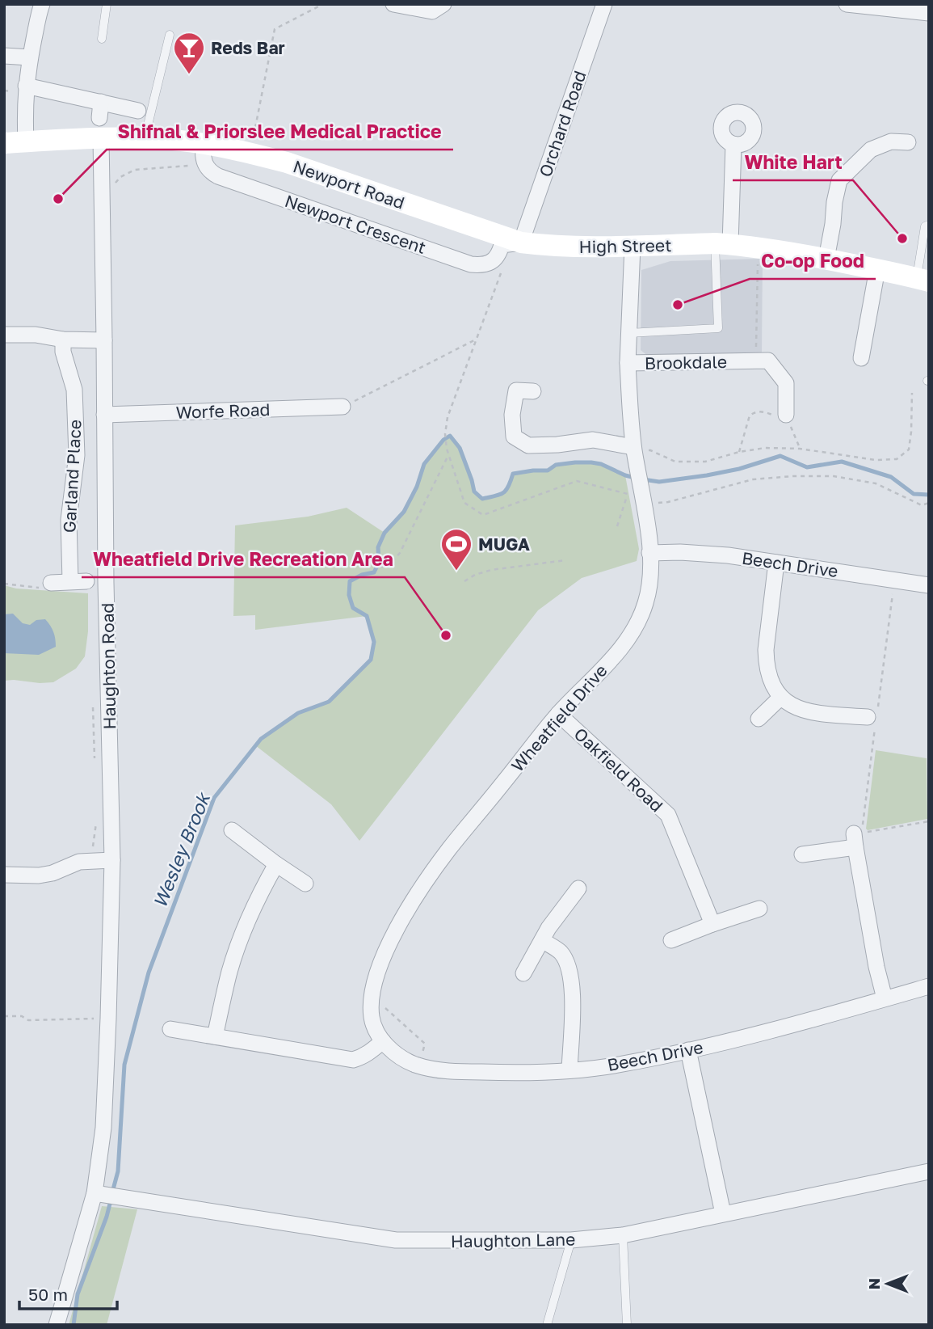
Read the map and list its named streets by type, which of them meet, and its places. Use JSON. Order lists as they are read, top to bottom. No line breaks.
{"streets":{"main road":["Newport Road","High Street"],"street":["Orchard Road","Newport Crescent","Brookdale","Worfe Road","Garland Place","Beech Drive","Haughton Road","Wheatfield Drive","Oakfield Road","Haughton Lane"]},"crossings":[["Orchard Road","Newport Road"],["Orchard Road","Newport Crescent"],["Orchard Road","High Street"],["Newport Road","Newport Crescent"],["Newport Road","High Street"],["Newport Road","Haughton Road"],["Newport Crescent","High Street"],["High Street","Brookdale"],["Brookdale","Wheatfield Drive"],["Worfe Road","Haughton Road"],["Beech Drive","Wheatfield Drive"],["Haughton Road","Haughton Lane"],["Wheatfield Drive","Oakfield Road"]],"water":["Wesley Brook"],"places":{"bar":["Reds Bar"],"other":["Shifnal & Priorslee Medical Practice","White Hart","Co-op Food","Wheatfield Drive Recreation Area"],"sports":["MUGA"]},"scale_bar":"50 m","north":"left"}
